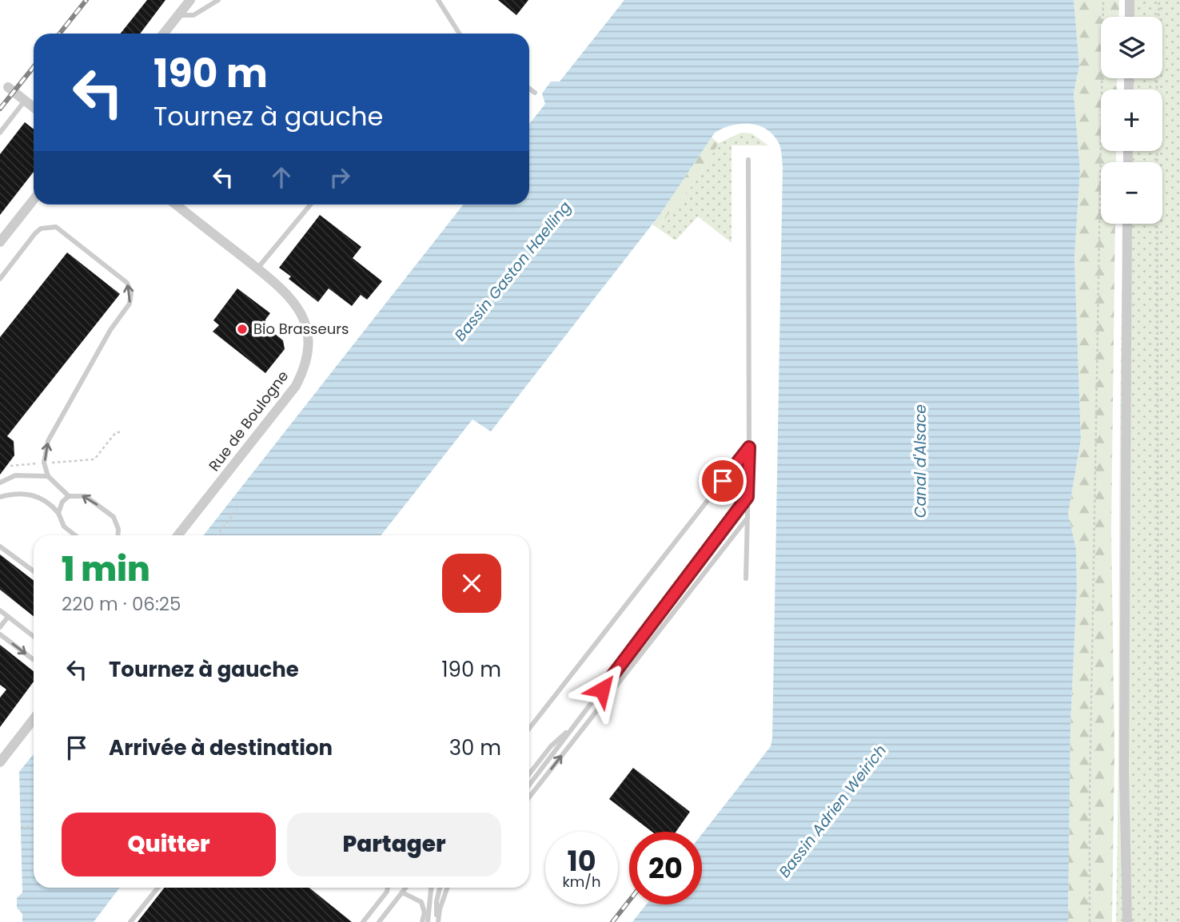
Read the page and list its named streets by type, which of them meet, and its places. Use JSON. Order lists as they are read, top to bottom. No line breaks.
{"streets":{"street":["Rue de Boulogne"]},"water":["Bassin Gaston Haelling","Canal d'Alsace","Bassin Adrien Weirich"],"places":["Bio Brasseurs"],"page":{"map_buttons":["+","−"],"turn":["190 m","Tournez à gauche"],"heading":["1 min","220 m · 06:25"],"list":[{"name":"Tournez à gauche","value":"190 m"},{"name":"Arrivée à destination","value":"30 m"}],"buttons":["Quitter","Partager"],"speed":"10 km/h","limit":"20"}}
